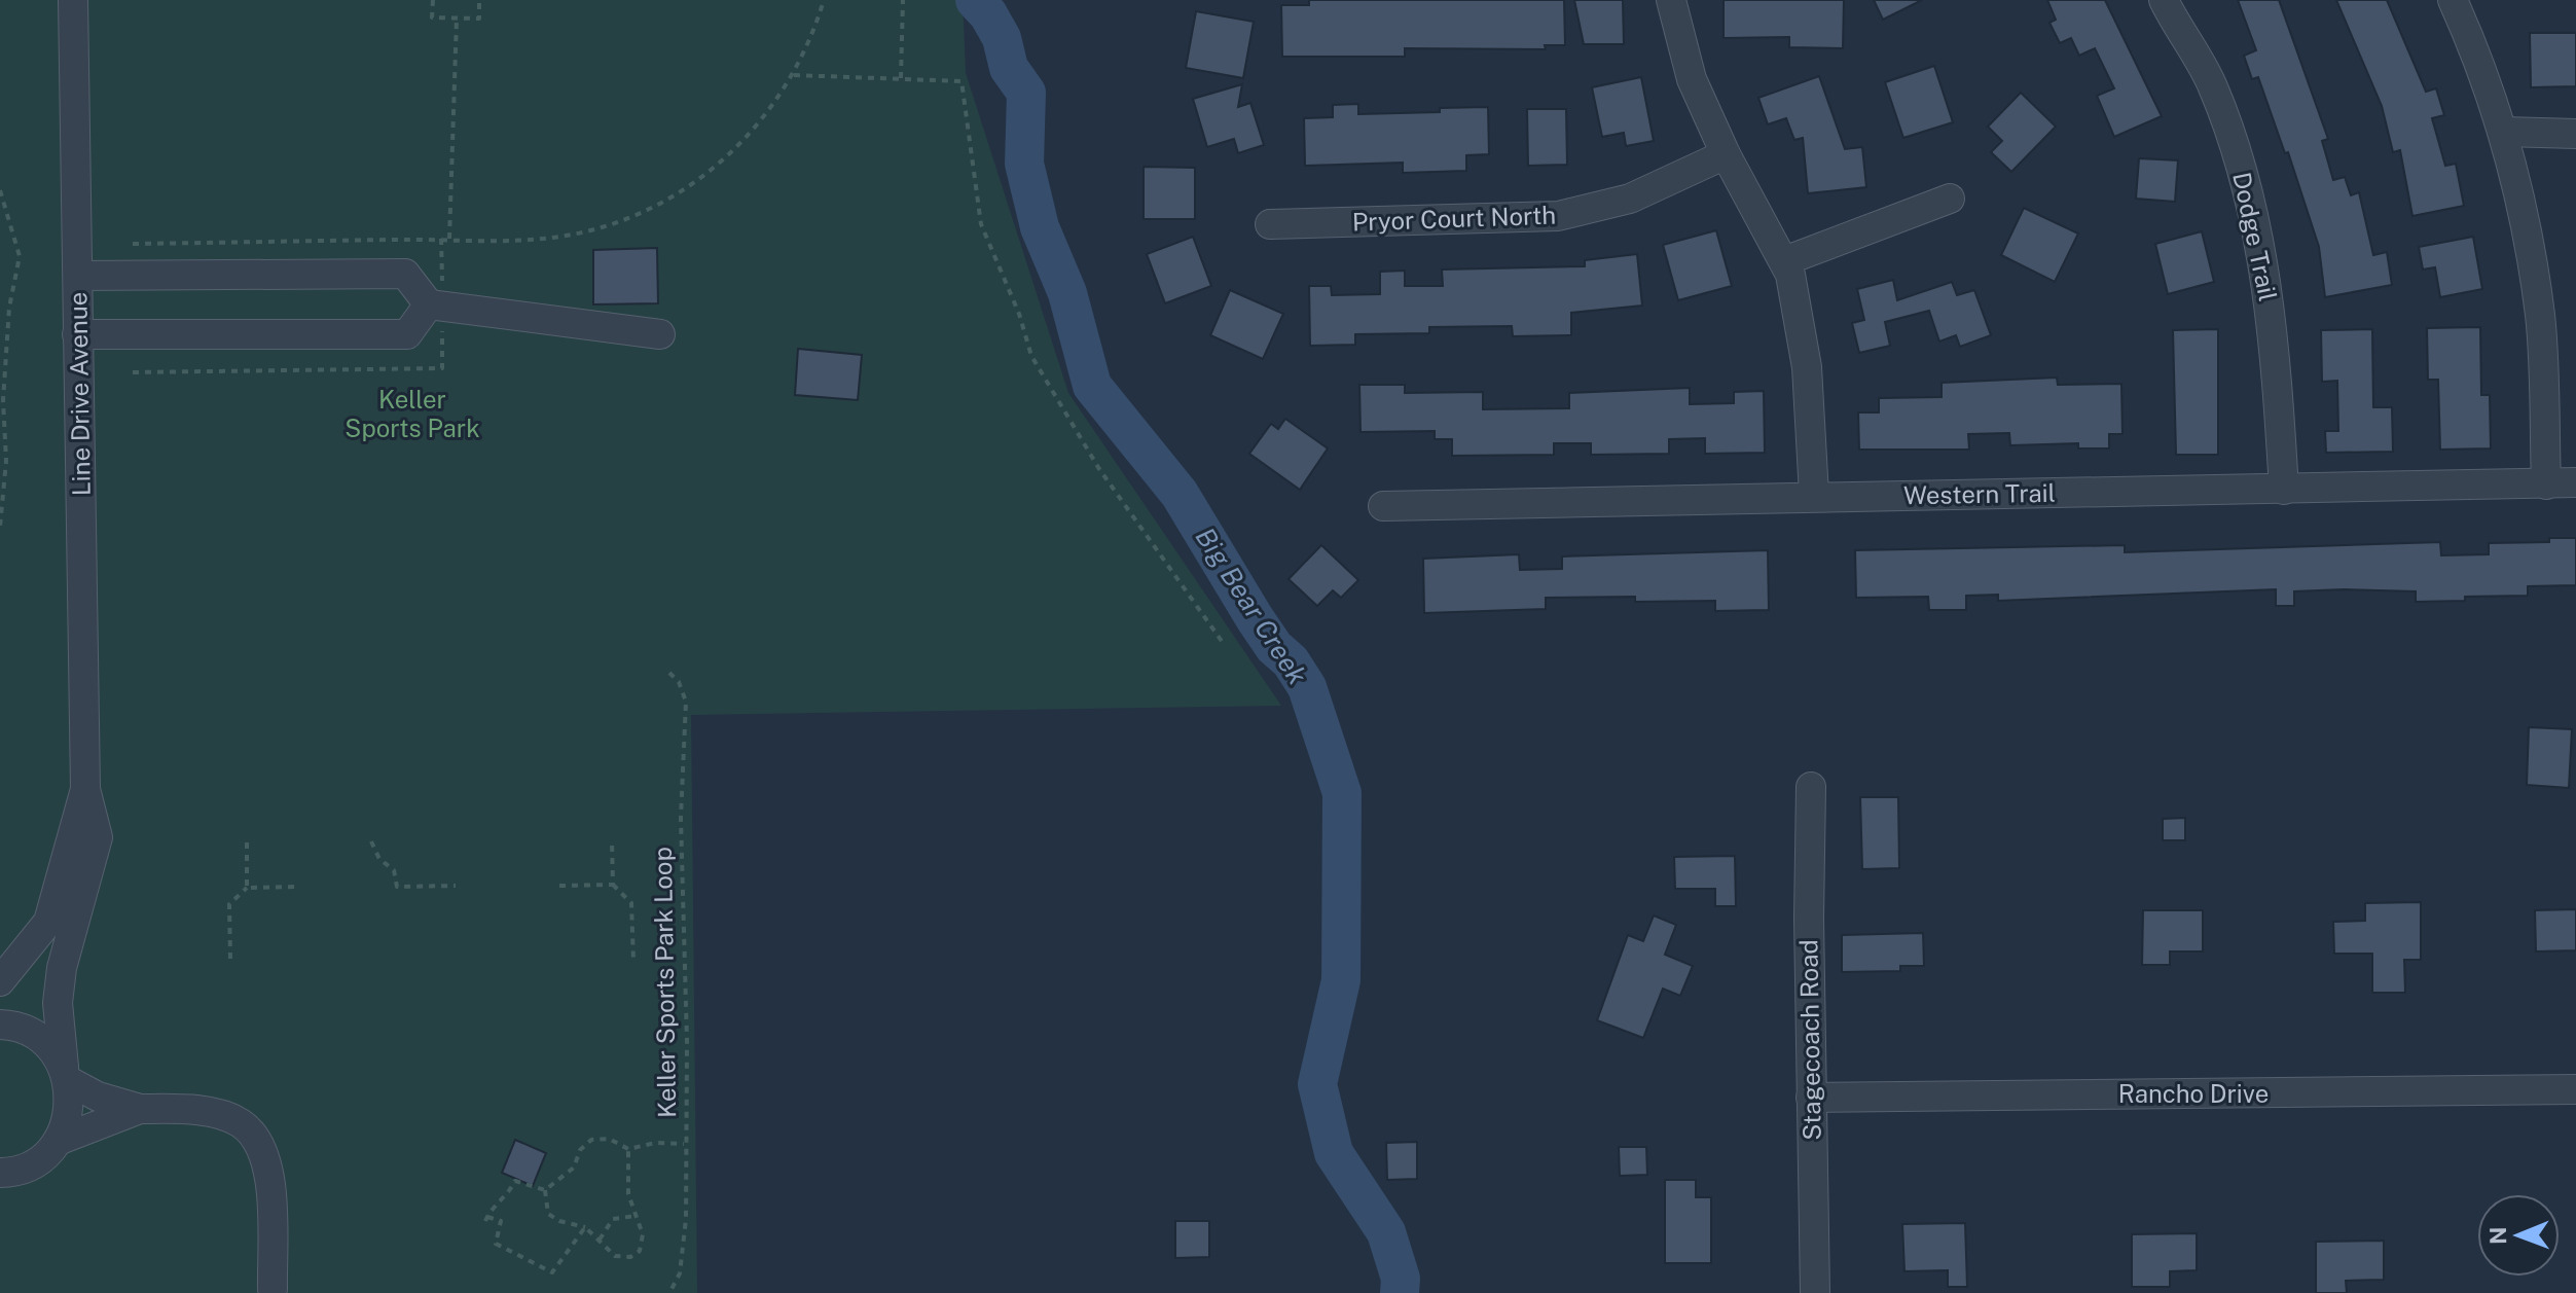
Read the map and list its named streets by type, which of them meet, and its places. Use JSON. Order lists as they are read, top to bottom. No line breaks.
{"streets":{"street":["Pryor Court North","Dodge Trail","Line Drive Avenue","Western Trail","Stagecoach Road","Rancho Drive"],"path":["Keller Sports Park Loop"]},"crossings":[["Dodge Trail","Western Trail"],["Stagecoach Road","Rancho Drive"]],"water":["Big Bear Creek"],"parks":["Keller Sports Park"],"north":"left"}
